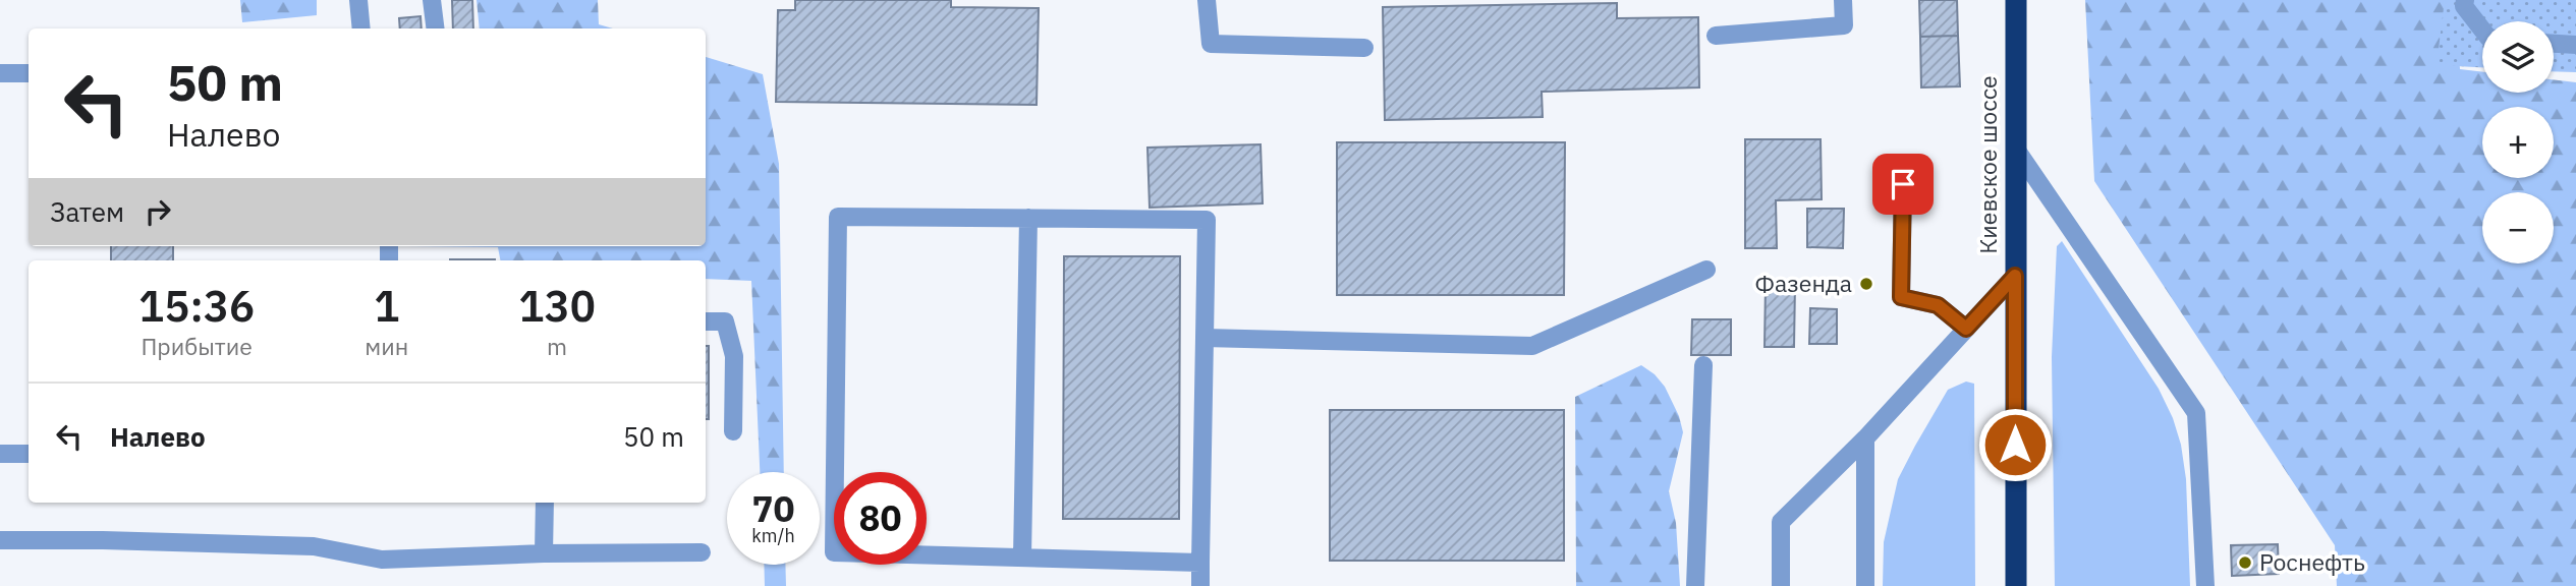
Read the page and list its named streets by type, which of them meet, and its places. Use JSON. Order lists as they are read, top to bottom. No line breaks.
{"streets":{"highway":["Киевское шоссе"]},"places":["Фазенда","Роснефть"],"page":{"map_buttons":["+","−"],"turn":["50 m","Налево"],"then":"Затем","eta":["15:36","Прибытие","1","мин","130","m"],"list":[{"name":"Налево","value":"50 m"}],"speed":"70 km/h","limit":"80"}}
